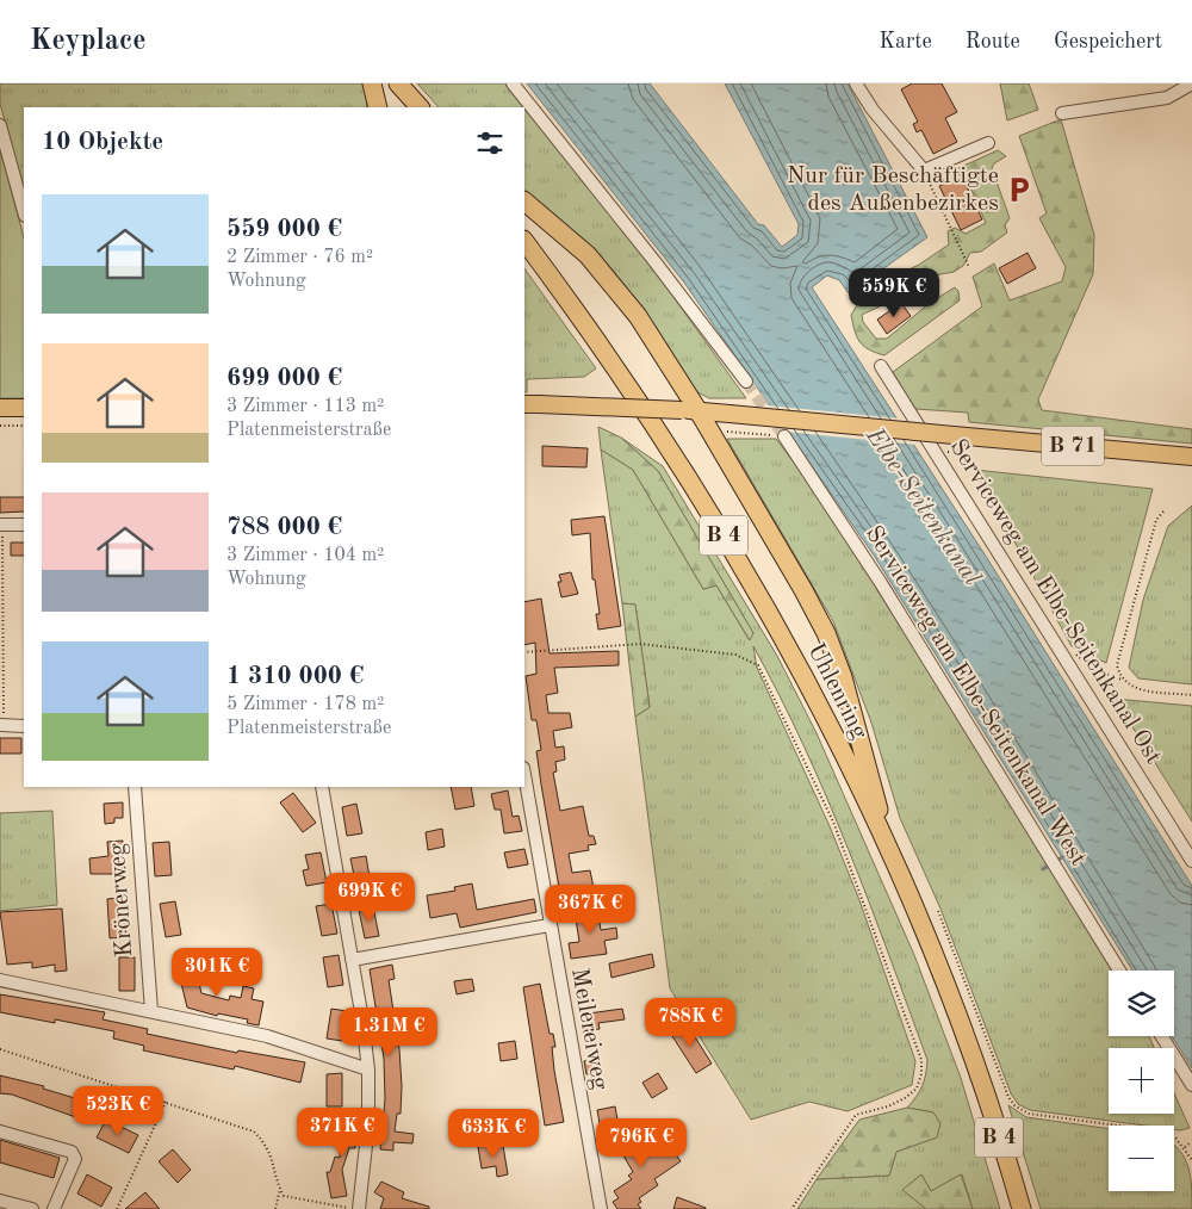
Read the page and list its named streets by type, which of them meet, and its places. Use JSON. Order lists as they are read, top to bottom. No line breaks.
{"streets":{"highway":["B 4","Uhlenring"],"main road":["B 71"],"street":["Serviceweg am Elbe-Seitenkanal Ost","Serviceweg am Elbe-Seitenkanal West","Krönerweg","Meilereiweg"]},"water":["Elbe-Seitenkanal"],"places":{"parking":["Nur für Beschäftigte des Außenbezirkes"]},"page":{"header":"Keyplace","nav":["Karte","Route","Gespeichert"],"heading":"10 Objekte","list":[{"name":"559 000 €","note":"2 Zimmer · 76 m² · Wohnung"},{"name":"699 000 €","note":"3 Zimmer · 113 m² · Platenmeisterstraße"},{"name":"788 000 €","note":"3 Zimmer · 104 m² · Wohnung"},{"name":"1 310 000 €","note":"5 Zimmer · 178 m² · Platenmeisterstraße"}],"price":["559K €","699K €","367K €","301K €","788K €","1.31M €","523K €","371K €","633K €","796K €"],"map_buttons":["+","−"]}}
